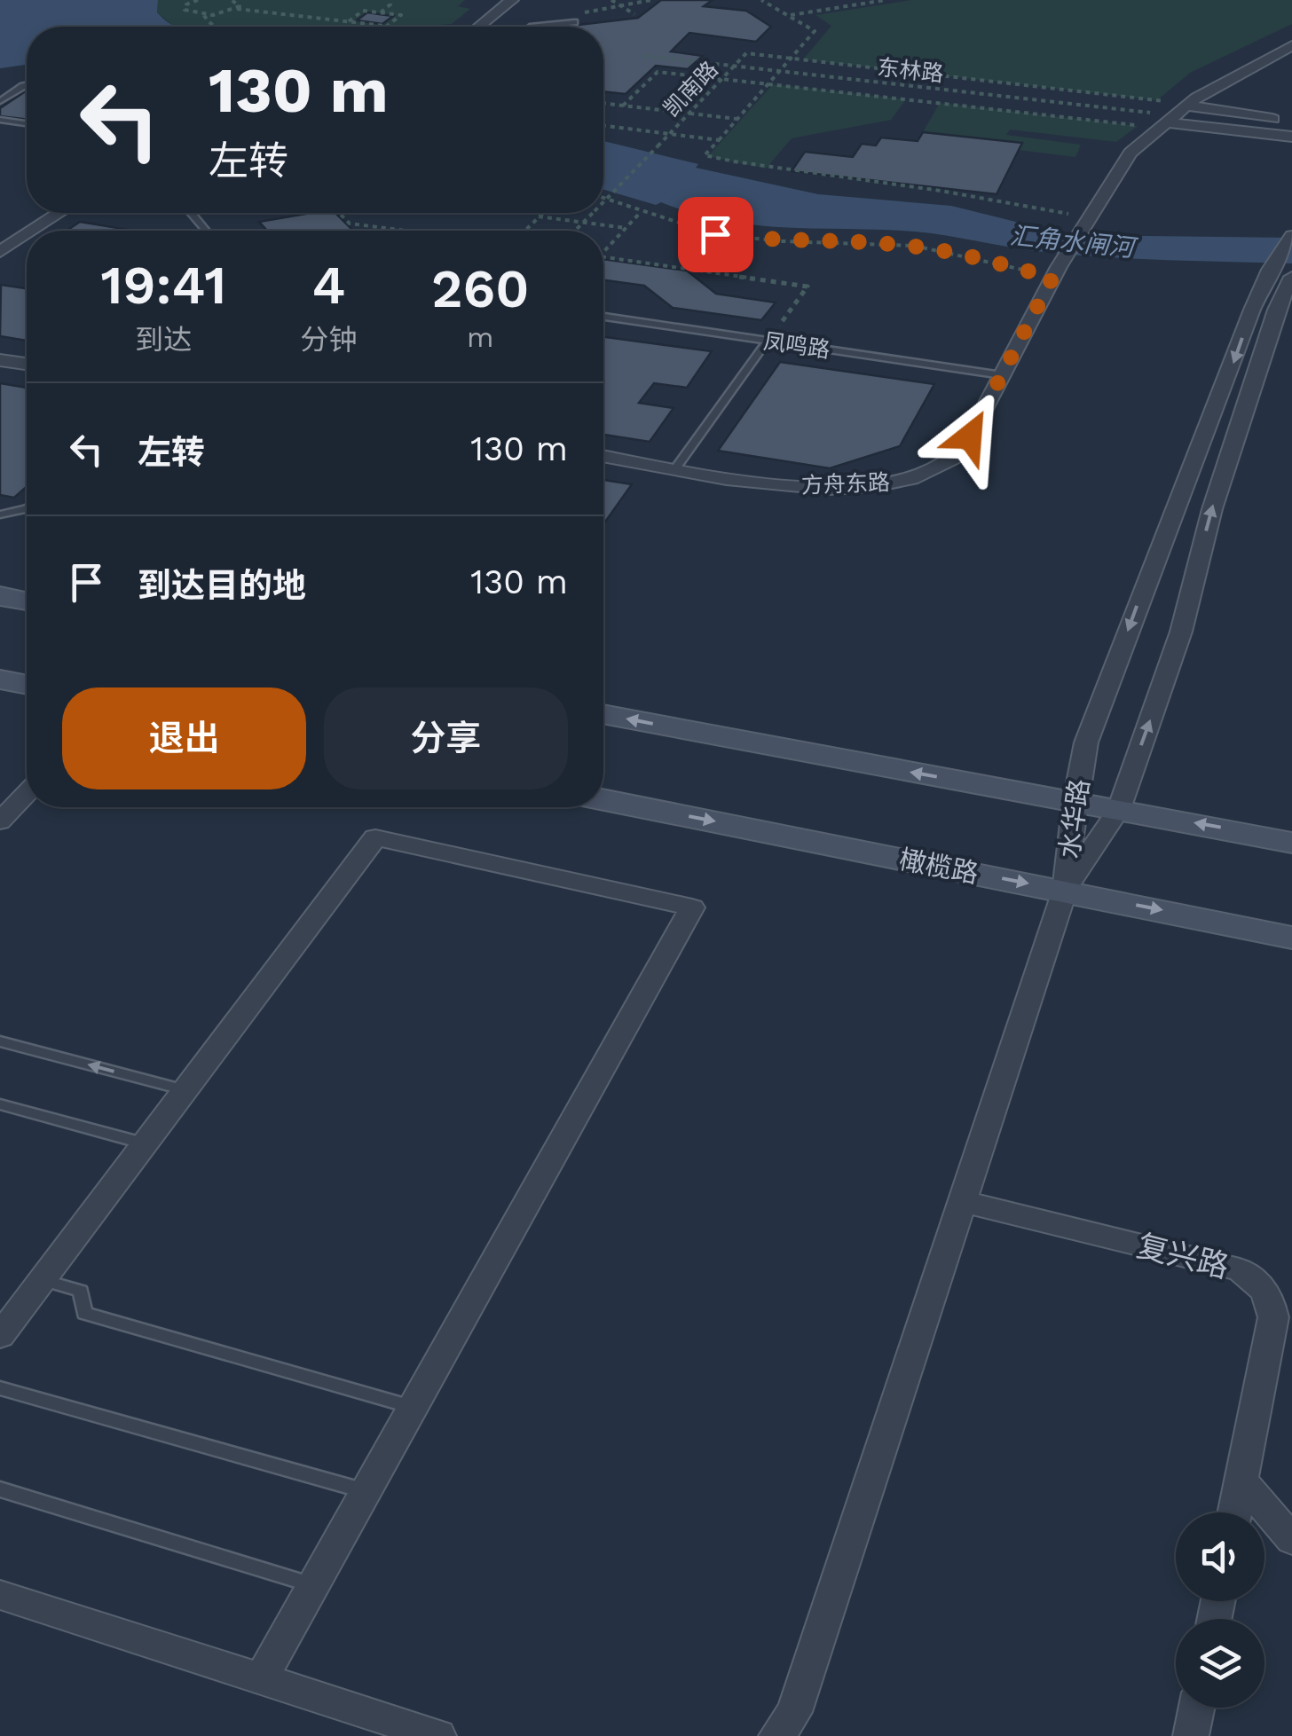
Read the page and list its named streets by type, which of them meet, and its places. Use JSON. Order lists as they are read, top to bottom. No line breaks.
{"streets":{"main road":["橄榄路"],"street":["方舟东路","水华路","复兴路"],"lane":["凤鸣路"],"path":["东林路","凯南路"]},"crossings":[["东林路","凯南路"],["凤鸣路","方舟东路"],["水华路","橄榄路"]],"water":["汇角水闸河"],"page":{"turn":["130 m","左转"],"eta":["19:41","到达","4","分钟","260","m"],"list":[{"name":"左转","value":"130 m"},{"name":"到达目的地","value":"130 m"}],"buttons":["退出","分享"]}}
